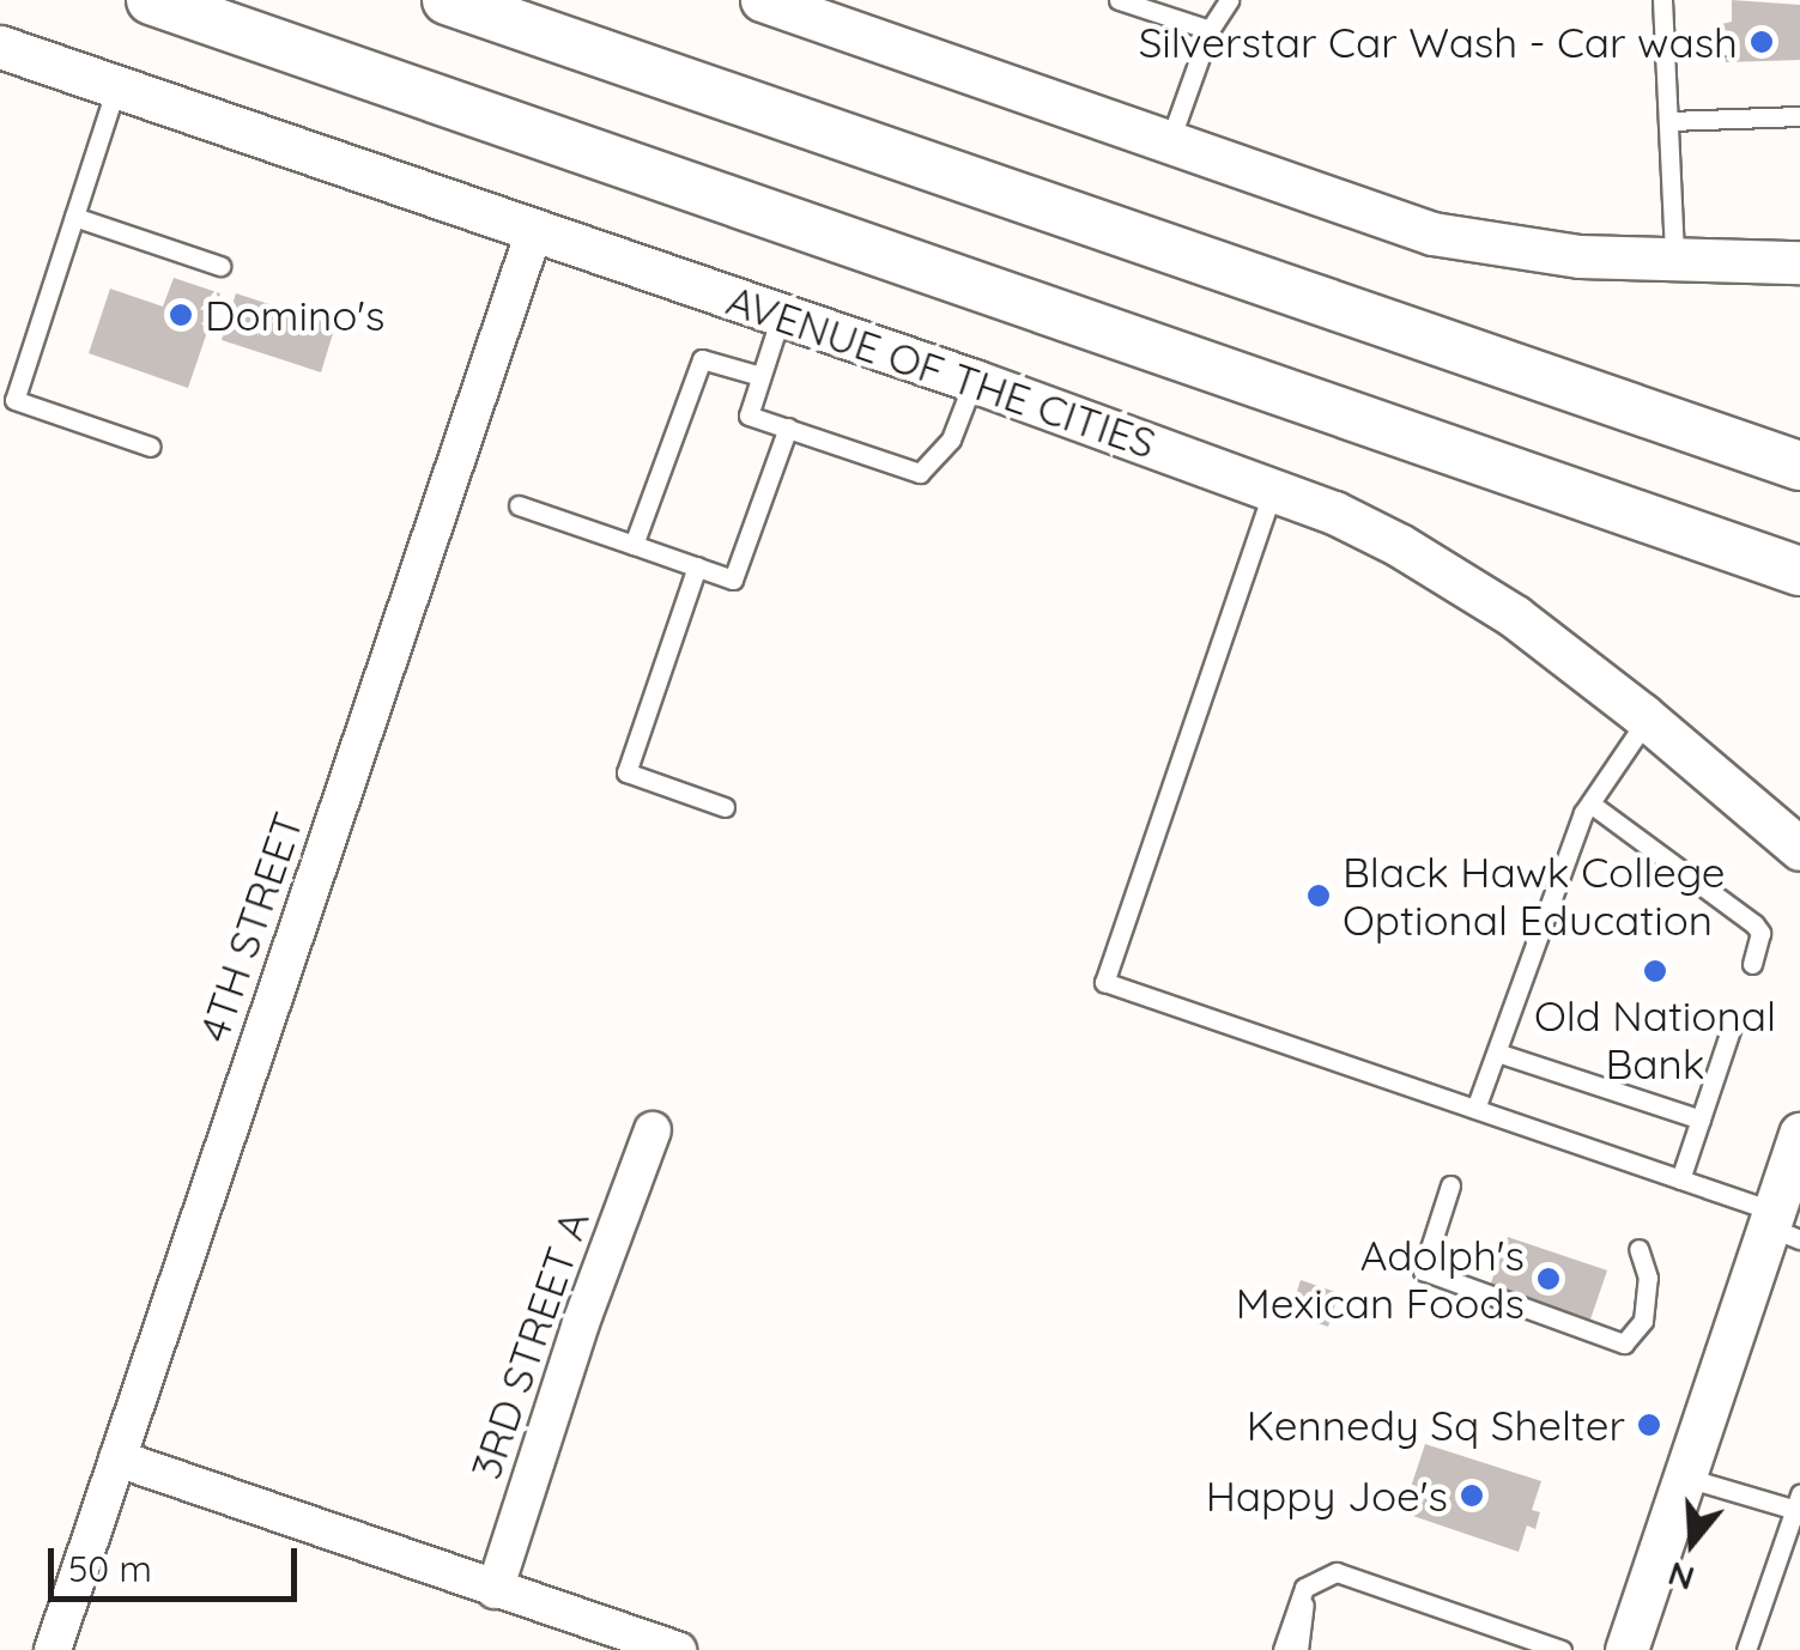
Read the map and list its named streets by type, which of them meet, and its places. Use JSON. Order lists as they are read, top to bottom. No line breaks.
{"streets":{"street":["AVENUE OF THE CITIES","4TH STREET","3RD STREET A"]},"crossings":[["AVENUE OF THE CITIES","4TH STREET"]],"places":["Silverstar Car Wash - Car wash","Domino's","Black Hawk College Optional Education","Old National Bank","Adolph's Mexican Foods","Kennedy Sq Shelter","Happy Joe's"],"scale_bar":"50 m","north":"bottom"}
